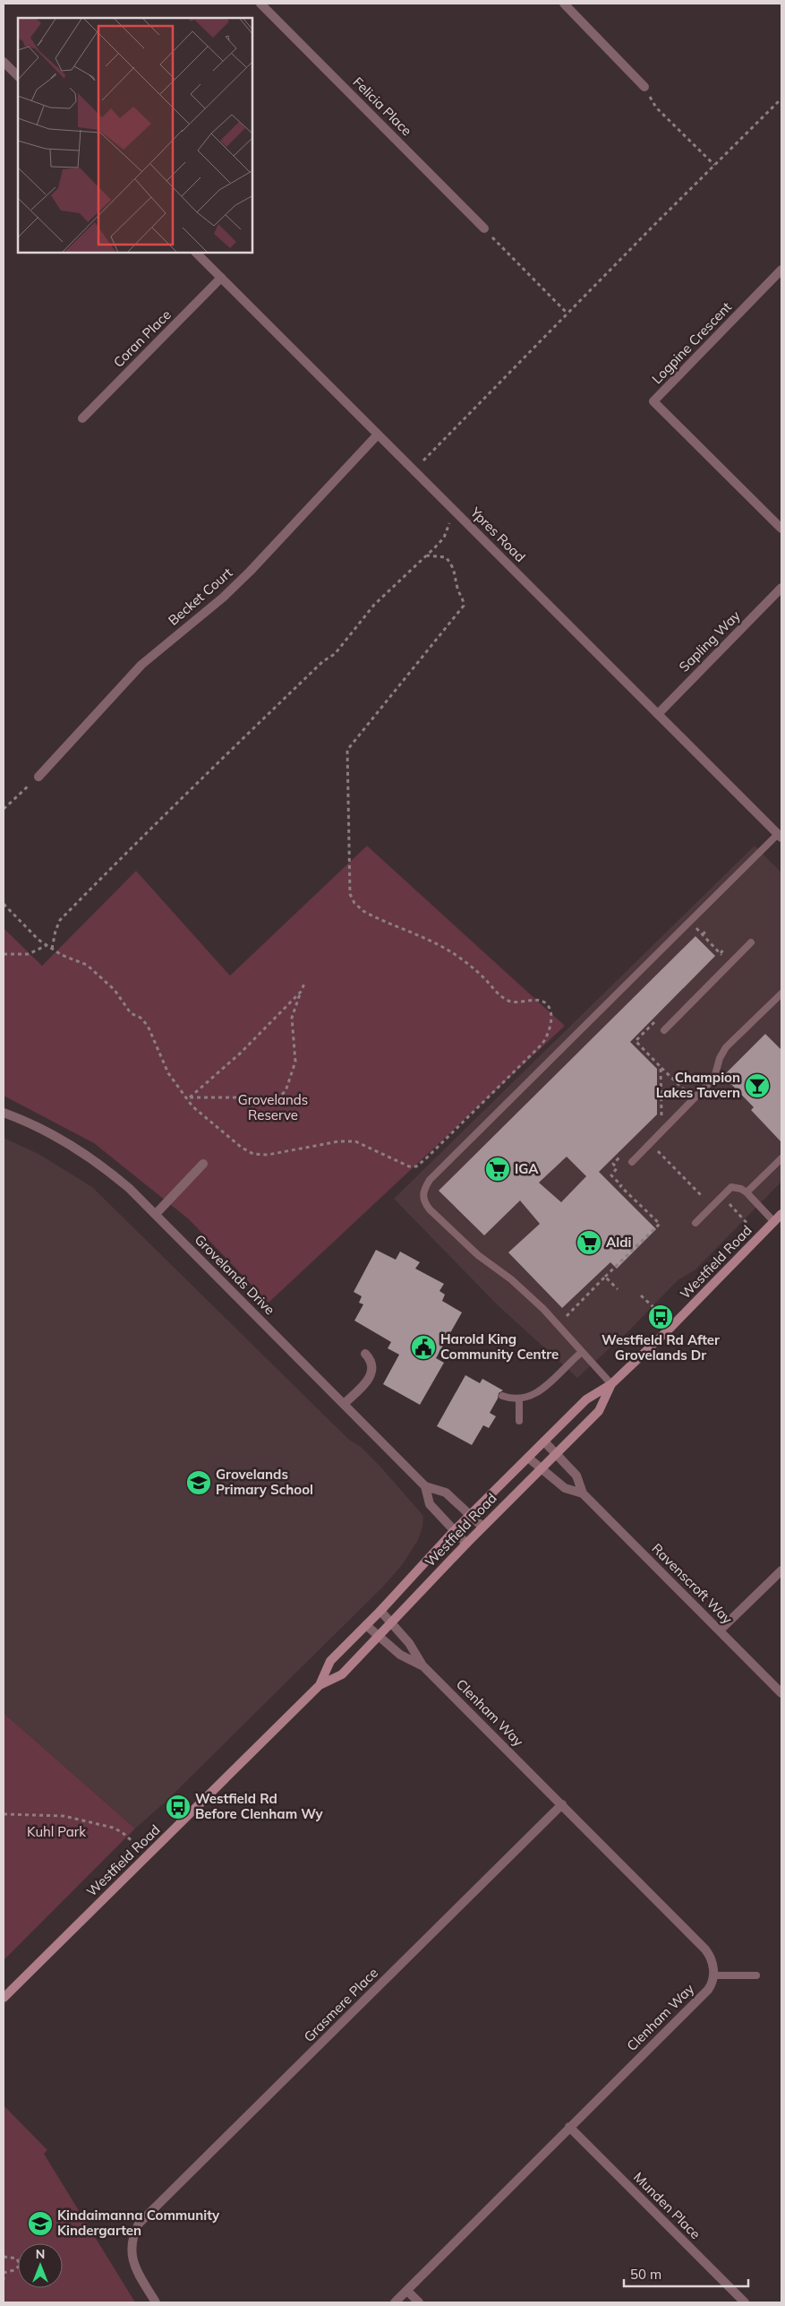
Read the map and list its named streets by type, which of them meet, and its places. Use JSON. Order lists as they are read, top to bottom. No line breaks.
{"streets":{"main road":["Westfield Road"],"street":["Felicia Place","Coran Place","Logpine Crescent","Ypres Road","Becket Court","Sapling Way","Grovelands Drive","Ravenscroft Way","Clenham Way","Grasmere Place","Munden Place"]},"crossings":[["Coran Place","Ypres Road"],["Ypres Road","Becket Court"],["Ypres Road","Sapling Way"],["Westfield Road","Grovelands Drive"],["Westfield Road","Ravenscroft Way"],["Westfield Road","Clenham Way"],["Clenham Way","Grasmere Place"],["Clenham Way","Munden Place"]],"parks":["Grovelands Reserve","Kuhl Park"],"places":{"bar":["Champion Lakes Tavern"],"supermarket":["IGA","Aldi"],"bus stop":["Westfield Rd After Grovelands Dr","Westfield Rd Before Clenham Wy"],"public building":["Harold King Community Centre"],"school or university":["Grovelands Primary School","Kindaimanna Community Kindergarten"]},"scale_bar":"50 m","north":"top"}
